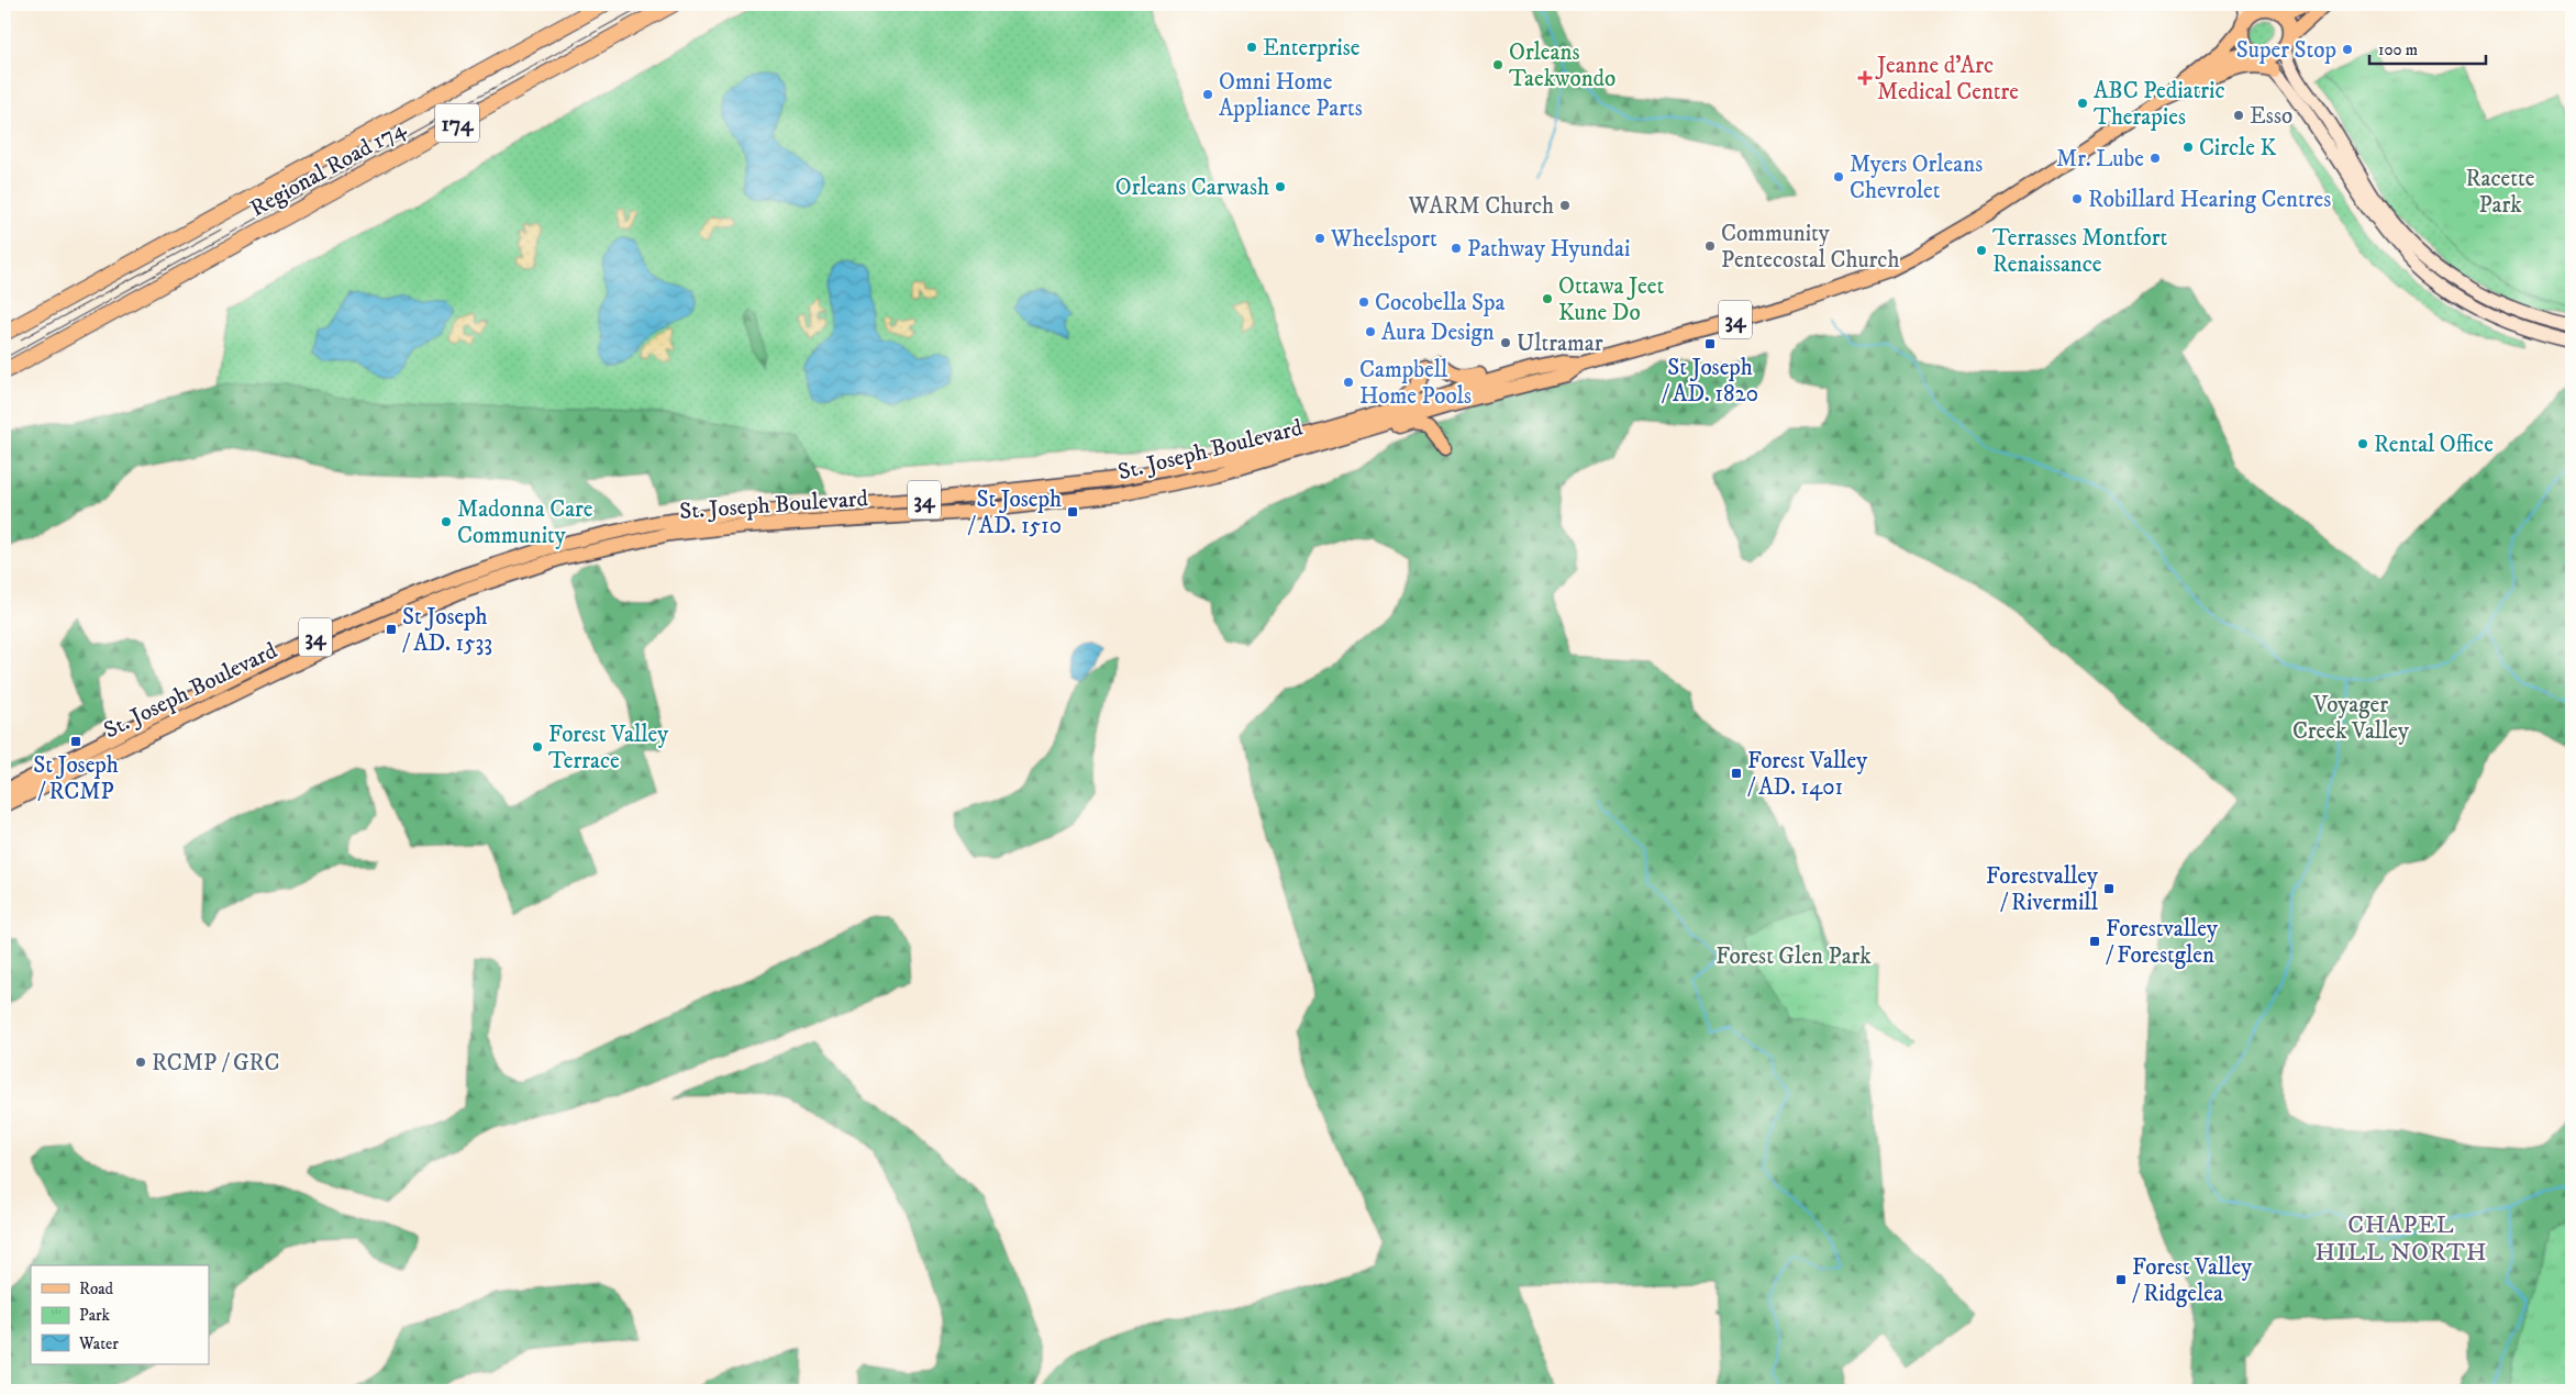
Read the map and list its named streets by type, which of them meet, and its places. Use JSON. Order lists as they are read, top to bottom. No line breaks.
{"streets":{"highway":["174","Regional Road 174"],"main road":["34","St. Joseph Boulevard"]},"crossings":[["34","St. Joseph Boulevard"]],"districts":["CHAPEL HILL NORTH"],"parks":["Racette Park","Voyager Creek Valley","Forest Glen Park"],"places":{"other":["Enterprise","Super Stop","Orleans Taekwondo","Omni Home Appliance Parts","ABC Pediatric Therapies","Esso","Circle K","Mr. Lube","Myers Orleans Chevrolet","Orleans Carwash","Robillard Hearing Centres","WARM Church","Wheelsport","Community Pentecostal Church","Pathway Hyundai","Terrasses Montfort Renaissance","Ottawa Jeet Kune Do","Cocobella Spa","Aura Design","Ultramar","Campbell Home Pools","Rental Office","Madonna Care Community","Forest Valley Terrace","RCMP / GRC"],"health":["Jeanne d'Arc Medical Centre"],"transit":["St Joseph / AD. 1820","St Joseph / AD. 1510","St Joseph / AD. 1533","St Joseph / RCMP","Forest Valley / AD. 1401","Forestvalley / Rivermill","Forestvalley / Forestglen","Forest Valley / Ridgelea"]},"legend":["Road","Park","Water"],"scale_bar":"100 m"}
